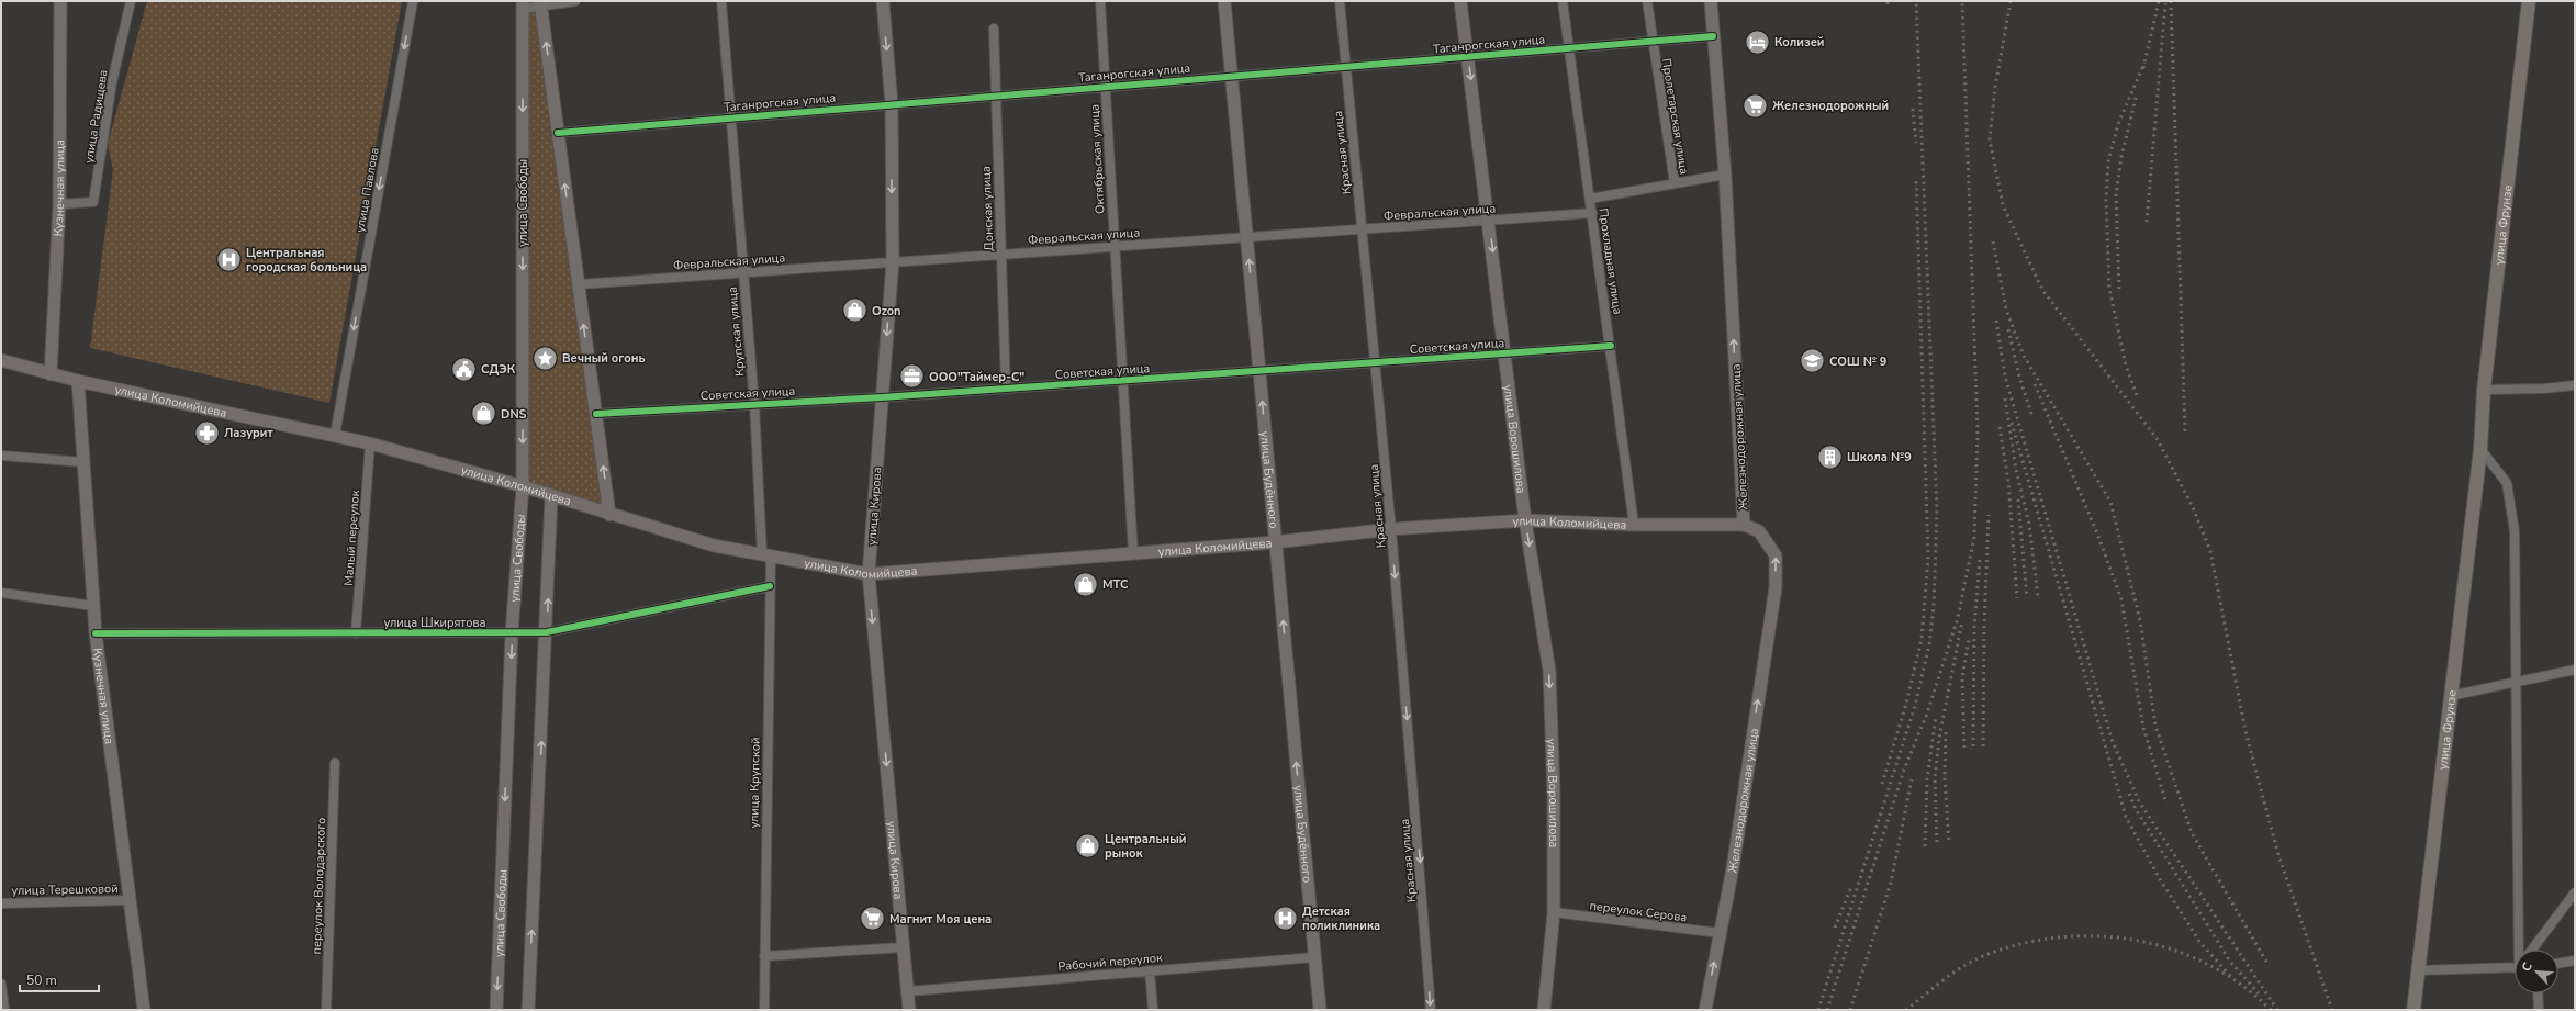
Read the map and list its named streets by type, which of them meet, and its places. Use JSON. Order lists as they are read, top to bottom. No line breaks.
{"streets":{"main road":["улица Фрунзе"],"street":["Таганрогская улица","улица Радищева","Пролетарская улица","Красная улица","Октябрьская улица","Кузнечная улица","улица Павлова","улица Свободы","Донская улица","Февральская улица","Прохладная улица","Крупская улица","Советская улица","улица Коломийцева","Железнодорожная улица","улица Ворошилова","улица Будённого","улица Кирова","Малый переулок","улица Шкирятова","улица Крупской","переулок Володарского","улица Терешковой","переулок Серова","Рабочий переулок"]},"crossings":[["Таганрогская улица","Пролетарская улица"],["Таганрогская улица","Красная улица"],["Таганрогская улица","Октябрьская улица"],["Таганрогская улица","Донская улица"],["Таганрогская улица","Прохладная улица"],["Таганрогская улица","Крупская улица"],["Таганрогская улица","Железнодорожная улица"],["Таганрогская улица","улица Ворошилова"],["Таганрогская улица","улица Будённого"],["Таганрогская улица","улица Кирова"],["улица Радищева","Кузнечная улица"],["Красная улица","Февральская улица"],["Красная улица","Советская улица"],["Красная улица","улица Коломийцева"],["Октябрьская улица","Февральская улица"],["Октябрьская улица","Советская улица"],["Октябрьская улица","улица Коломийцева"],["Кузнечная улица","улица Коломийцева"],["Кузнечная улица","улица Шкирятова"],["Кузнечная улица","улица Терешковой"],["улица Павлова","улица Коломийцева"],["улица Свободы","улица Коломийцева"],["улица Свободы","улица Шкирятова"],["Донская улица","Февральская улица"],["Донская улица","Советская улица"],["Февральская улица","Прохладная улица"],["Февральская улица","Крупская улица"],["Февральская улица","улица Ворошилова"],["Февральская улица","улица Будённого"],["Февральская улица","улица Кирова"],["Прохладная улица","Советская улица"],["Прохладная улица","улица Коломийцева"],["Крупская улица","Советская улица"],["Крупская улица","улица Коломийцева"],["Крупская улица","улица Крупской"],["Советская улица","улица Ворошилова"],["Советская улица","улица Будённого"],["Советская улица","улица Кирова"],["улица Коломийцева","Железнодорожная улица"],["улица Коломийцева","улица Ворошилова"],["улица Коломийцева","улица Будённого"],["улица Коломийцева","улица Кирова"],["улица Коломийцева","Малый переулок"],["улица Коломийцева","улица Крупской"],["Железнодорожная улица","переулок Серова"],["улица Ворошилова","переулок Серова"],["улица Будённого","Рабочий переулок"],["улица Кирова","Рабочий переулок"],["Малый переулок","улица Шкирятова"],["улица Шкирятова","улица Крупской"]],"one_way":["Красная улица","улица Павлова","Железнодорожная улица","улица Ворошилова","улица Будённого","улица Кирова"],"places":{"hotel":["Колизей"],"supermarket":["Железнодорожный","Магнит Моя цена"],"hospital":["Центральная городская больница","Детская поликлиника"],"shop":["Ozon","DNS","МТС","Центральный рынок"],"place":["Вечный огонь"],"school or university":["СОШ № 9"],"public building":["СДЭК"],"office":["ООО\"Таймер-С\""],"pharmacy":["Лазурит"],"building":["Школа №9"]},"scale_bar":"50 m","north":"top left"}
